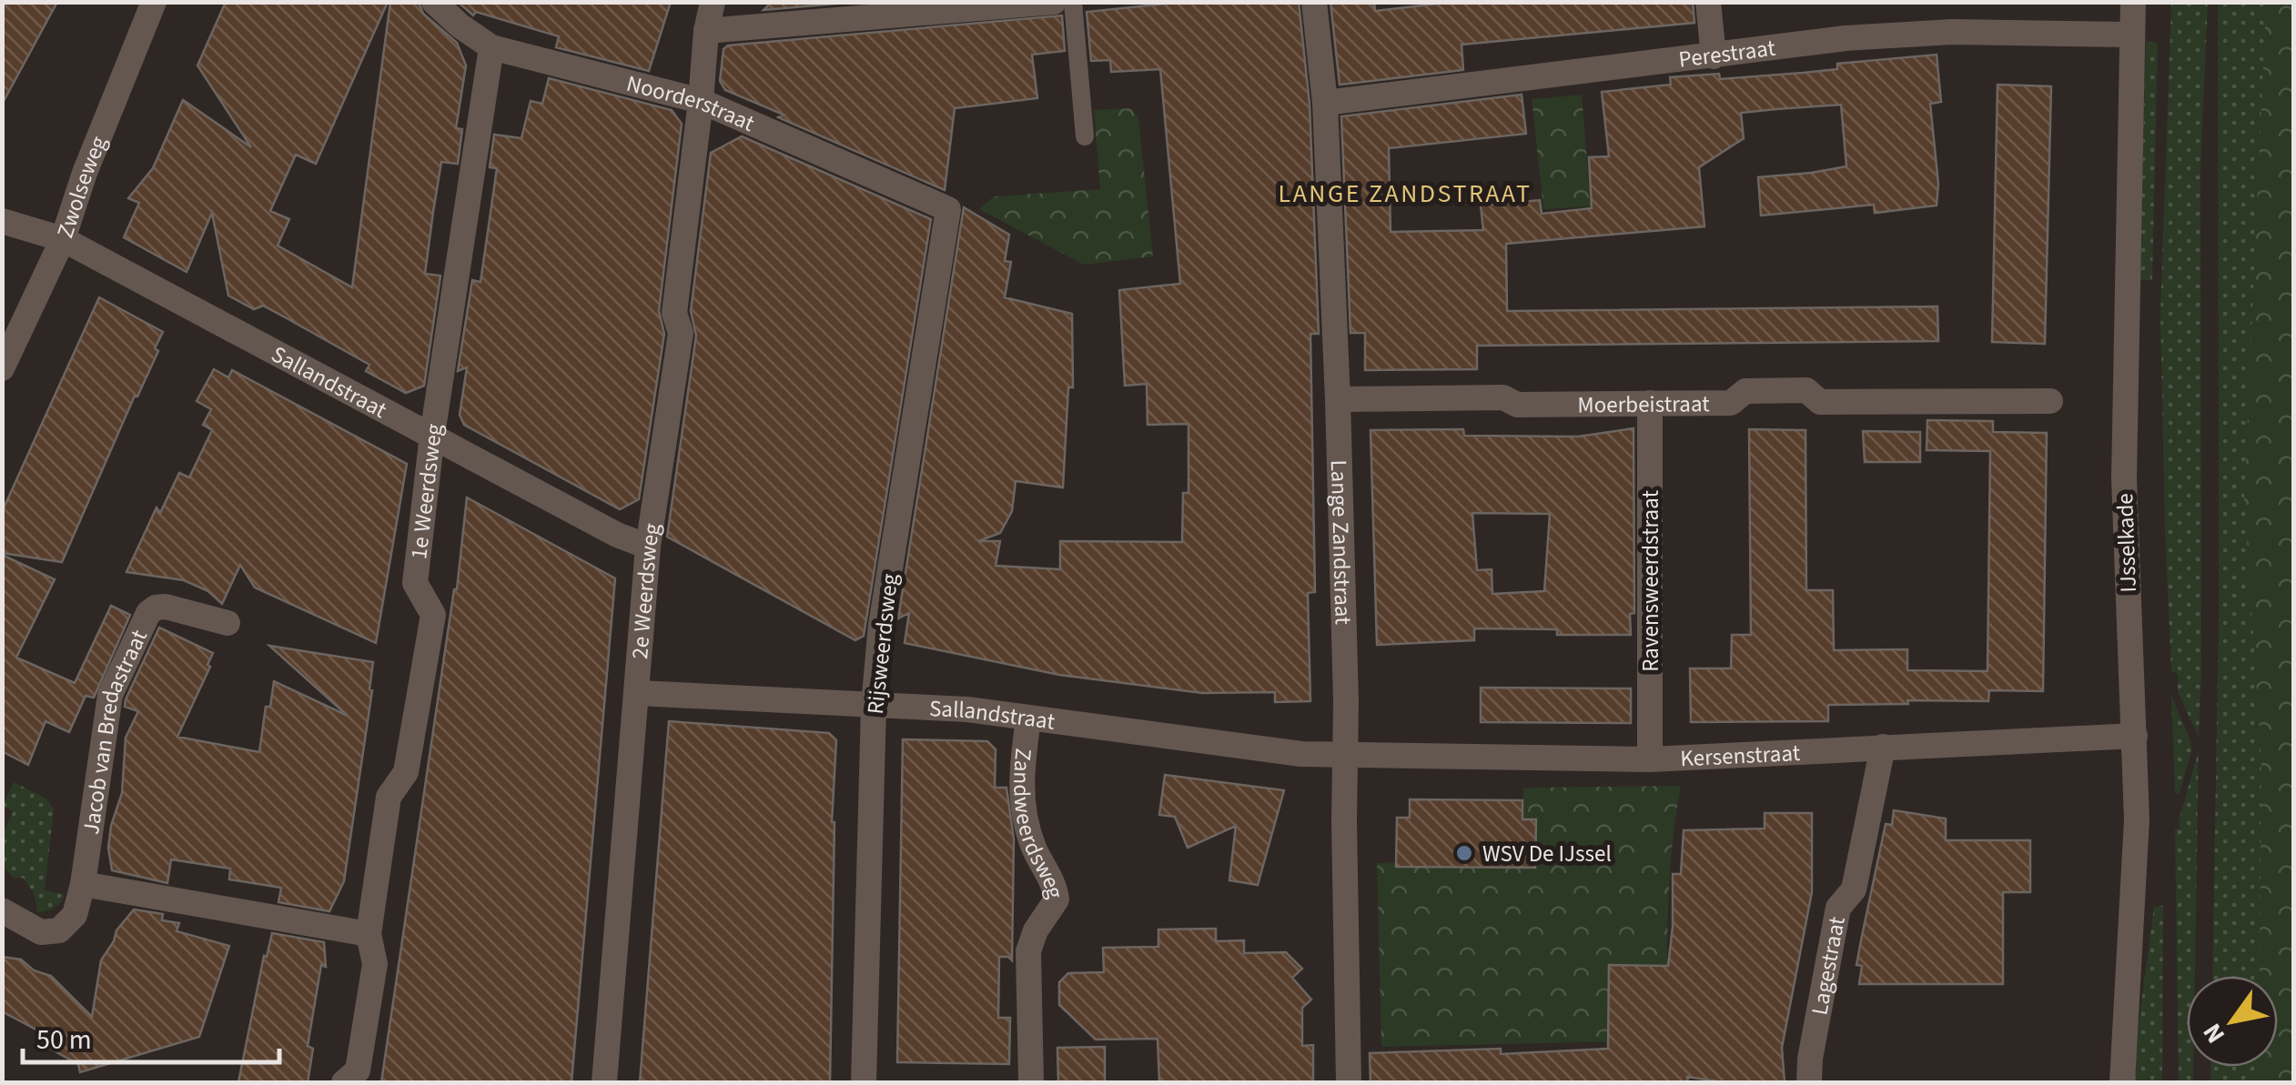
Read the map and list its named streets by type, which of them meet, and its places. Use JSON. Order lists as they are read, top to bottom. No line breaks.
{"streets":{"street":["Perestraat","Noorderstraat","Zwolseweg","Sallandstraat","Moerbeistraat","1e Weerdsweg","Lange Zandstraat","IJsselkade","Ravensweerdstraat","2e Weerdsweg","Rijsweerdsweg","Jacob van Bredastraat","Kersenstraat","Zandweerdsweg","Lagestraat"]},"crossings":[["Perestraat","Lange Zandstraat"],["Perestraat","IJsselkade"],["Noorderstraat","1e Weerdsweg"],["Noorderstraat","2e Weerdsweg"],["Noorderstraat","Rijsweerdsweg"],["Zwolseweg","Sallandstraat"],["Sallandstraat","1e Weerdsweg"],["Sallandstraat","Lange Zandstraat"],["Sallandstraat","2e Weerdsweg"],["Sallandstraat","Rijsweerdsweg"],["Sallandstraat","Kersenstraat"],["Sallandstraat","Zandweerdsweg"],["Moerbeistraat","Lange Zandstraat"],["Moerbeistraat","Ravensweerdstraat"],["Lange Zandstraat","Kersenstraat"],["IJsselkade","Kersenstraat"],["Ravensweerdstraat","Kersenstraat"],["Kersenstraat","Lagestraat"]],"districts":["LANGE ZANDSTRAAT"],"places":["WSV De IJssel"],"scale_bar":"50 m","north":"bottom left"}
